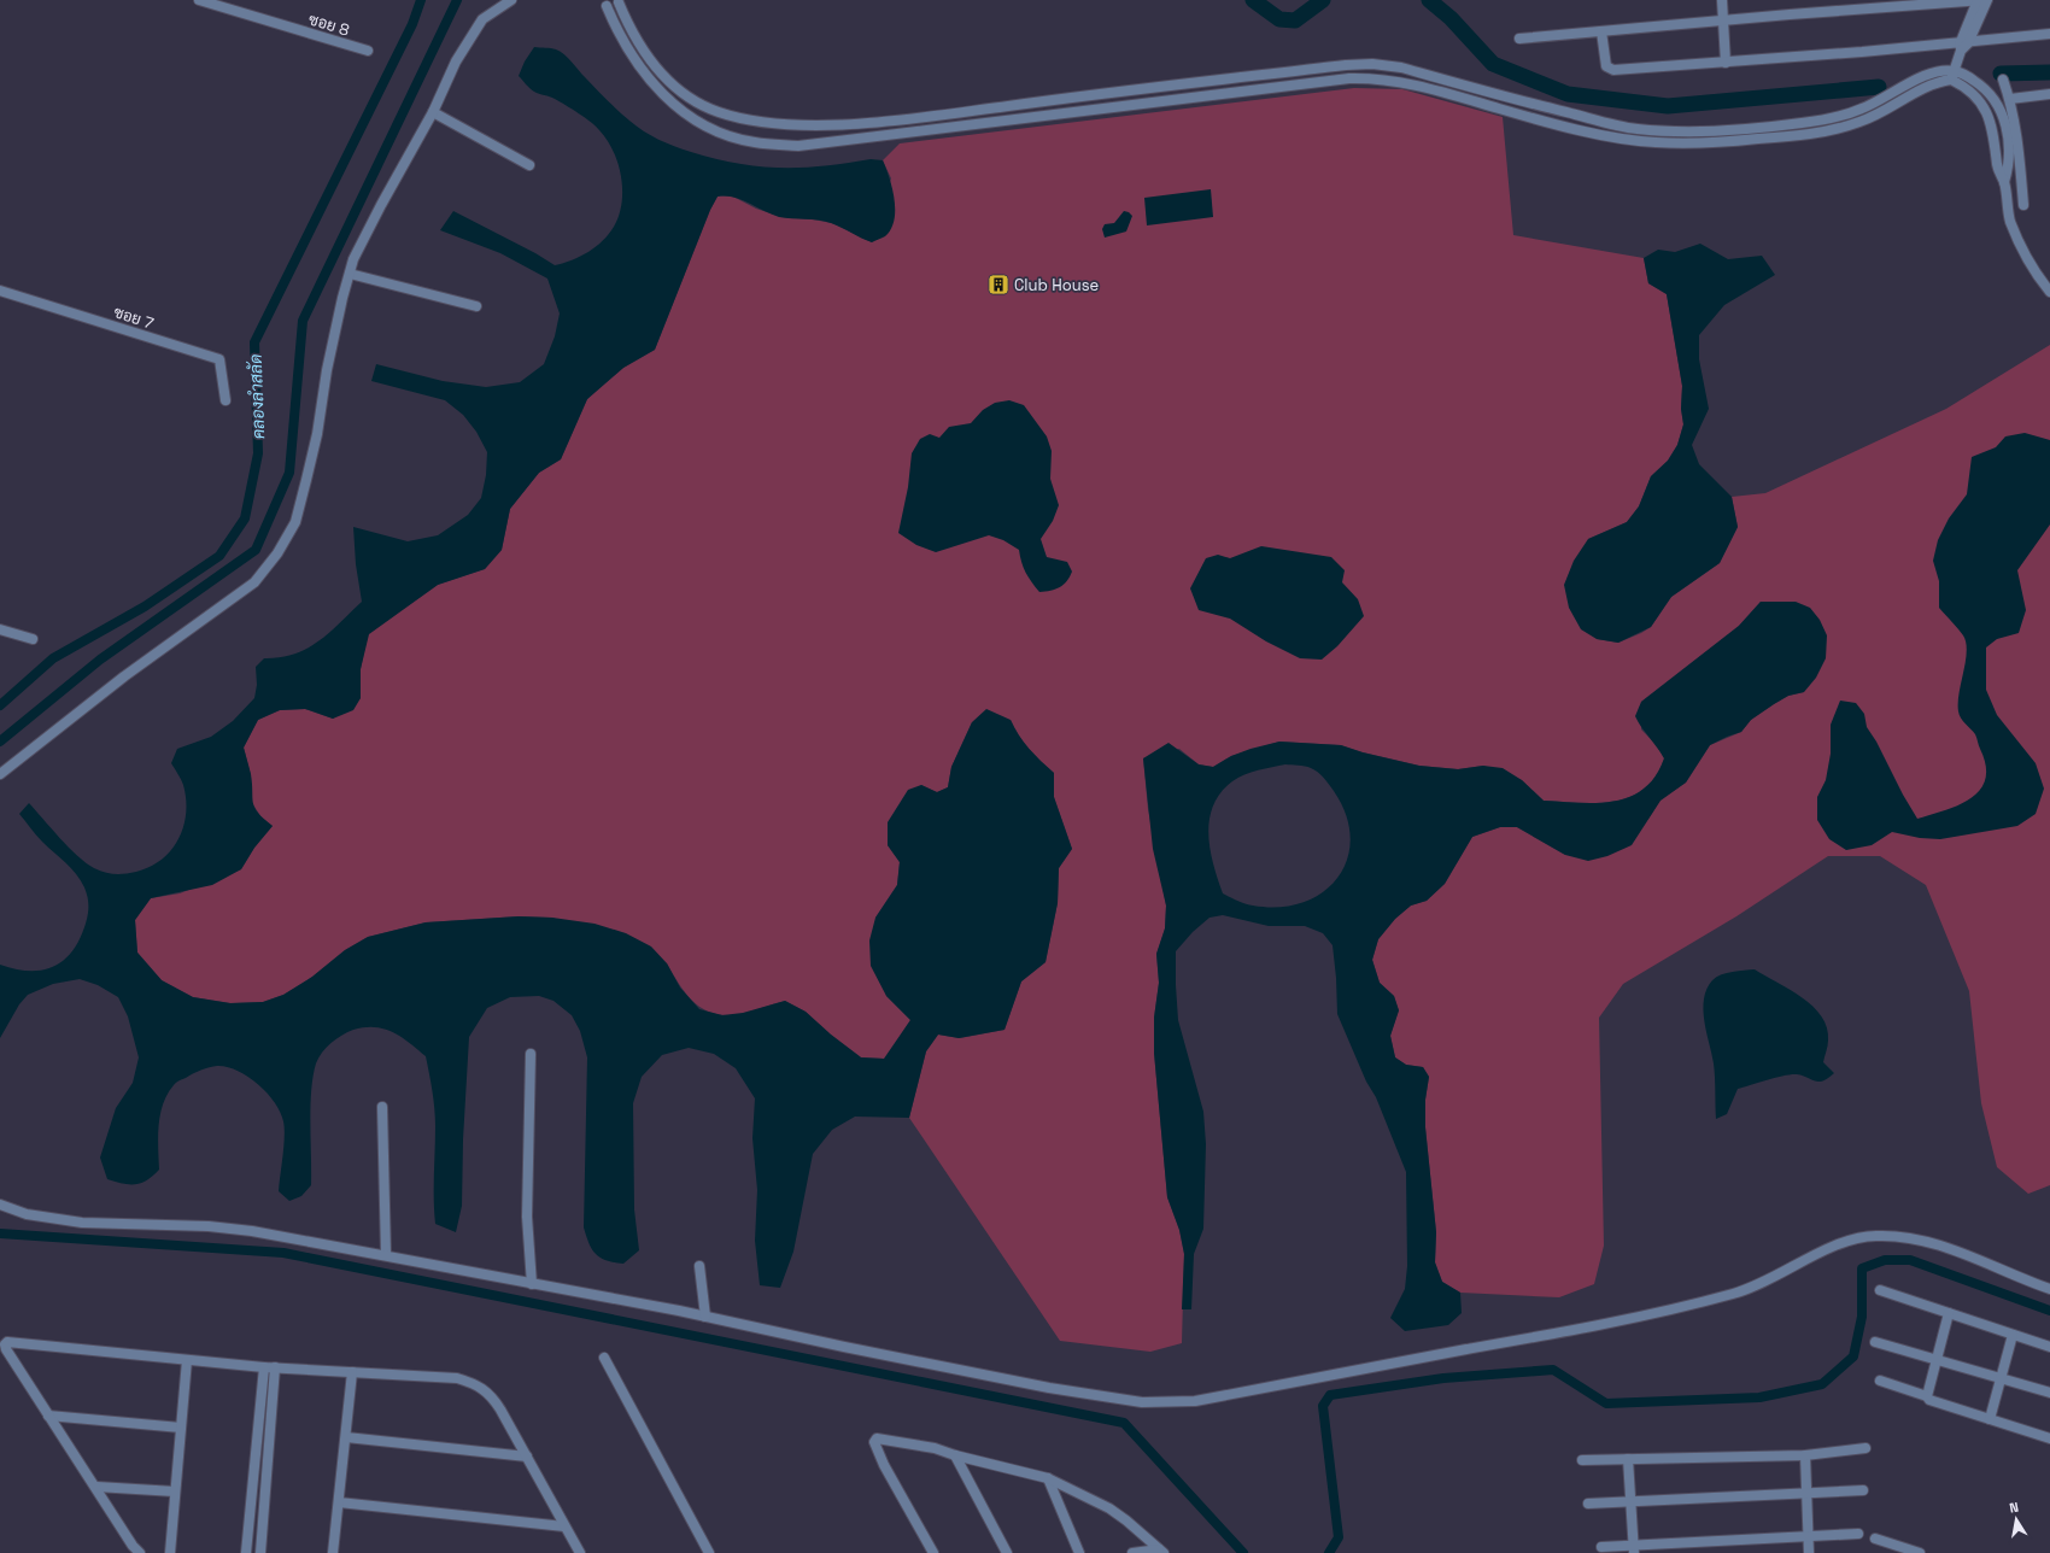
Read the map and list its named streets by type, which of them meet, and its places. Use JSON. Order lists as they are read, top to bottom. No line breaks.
{"streets":{"street":["ซอย 8","ซอย 7"]},"water":["คลองลำสลัด"],"places":{"building":["Club House"]},"north":"top"}
